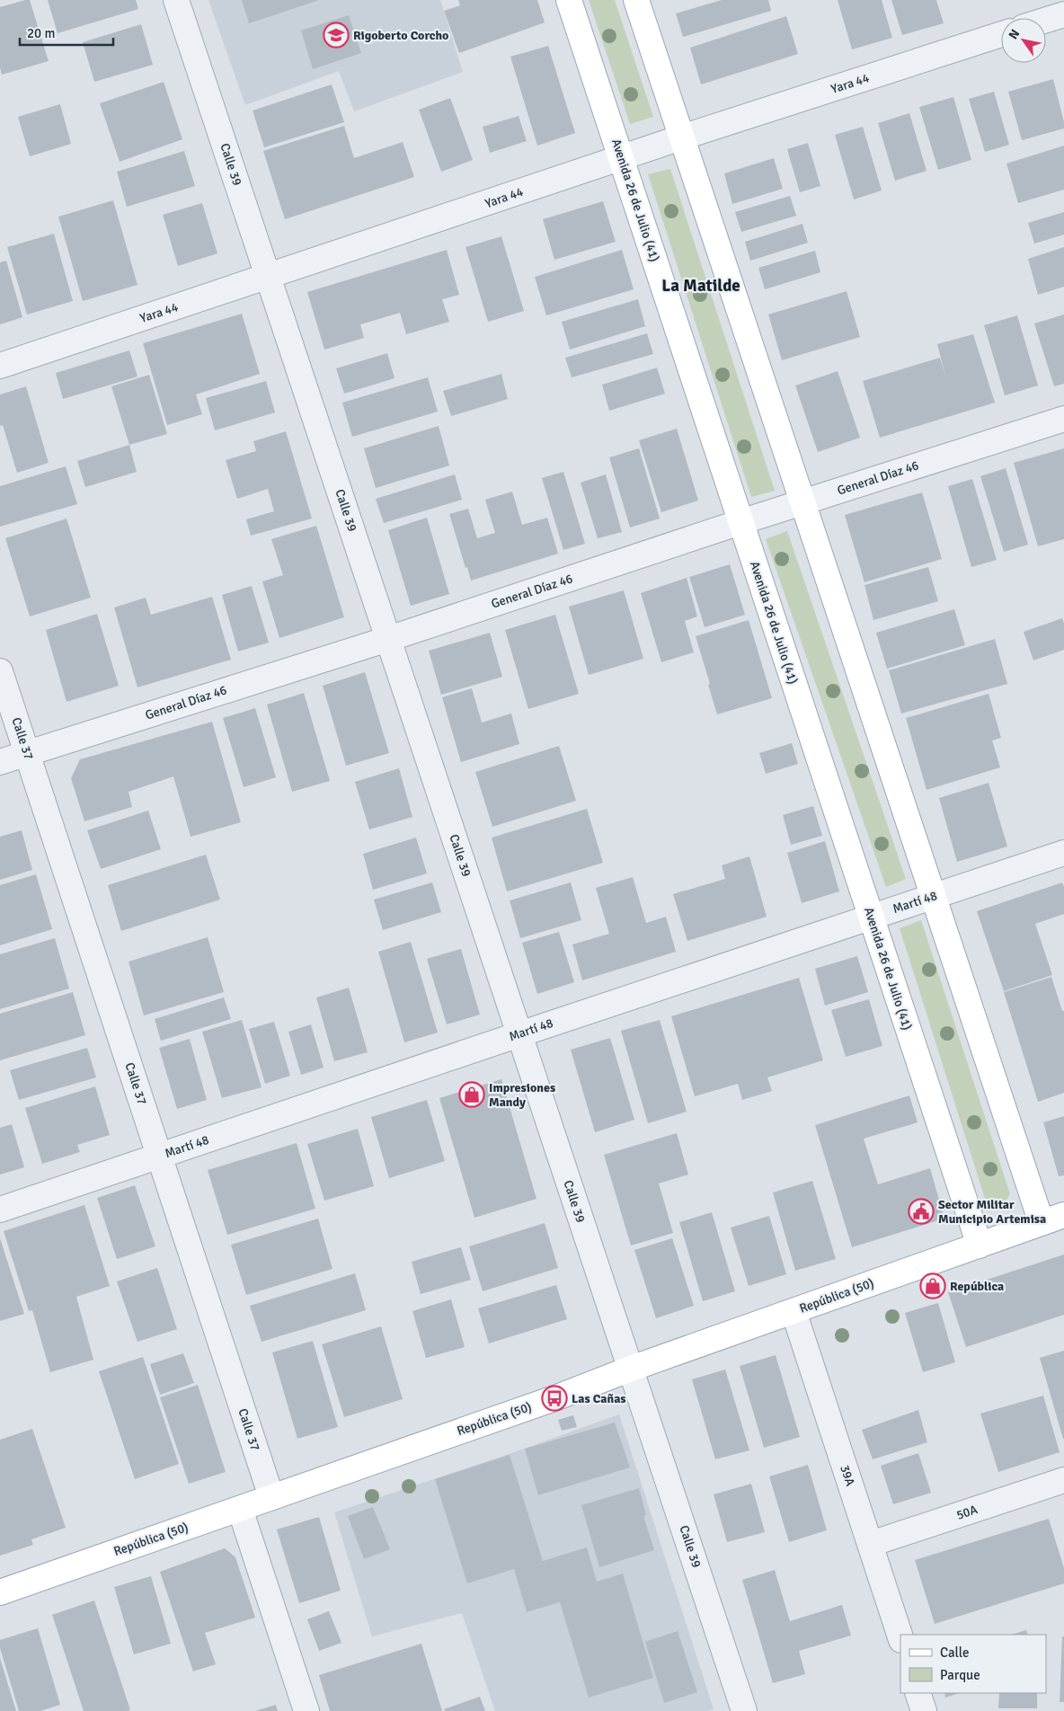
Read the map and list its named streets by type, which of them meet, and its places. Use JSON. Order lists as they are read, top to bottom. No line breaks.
{"streets":{"main road":["Avenida 26 de Julio (41)","República (50)"],"street":["Yara 44","Calle 39","General Díaz 46","Calle 37","Martí 48","39A","50A"]},"crossings":[["Yara 44","Calle 39"],["Yara 44","Avenida 26 de Julio (41)"],["Calle 39","General Díaz 46"],["Calle 39","Martí 48"],["Calle 39","República (50)"],["Avenida 26 de Julio (41)","General Díaz 46"],["Avenida 26 de Julio (41)","Martí 48"],["Avenida 26 de Julio (41)","República (50)"],["General Díaz 46","Calle 37"],["Calle 37","Martí 48"],["Calle 37","República (50)"],["República (50)","39A"],["39A","50A"]],"districts":["La Matilde"],"places":{"school or university":["Rigoberto Corcho"],"shop":["Impresiones Mandy","República"],"public building":["Sector Militar Municipio Artemisa"],"bus stop":["Las Cañas"]},"legend":["Calle","Parque"],"scale_bar":"20 m","north":"top left"}
